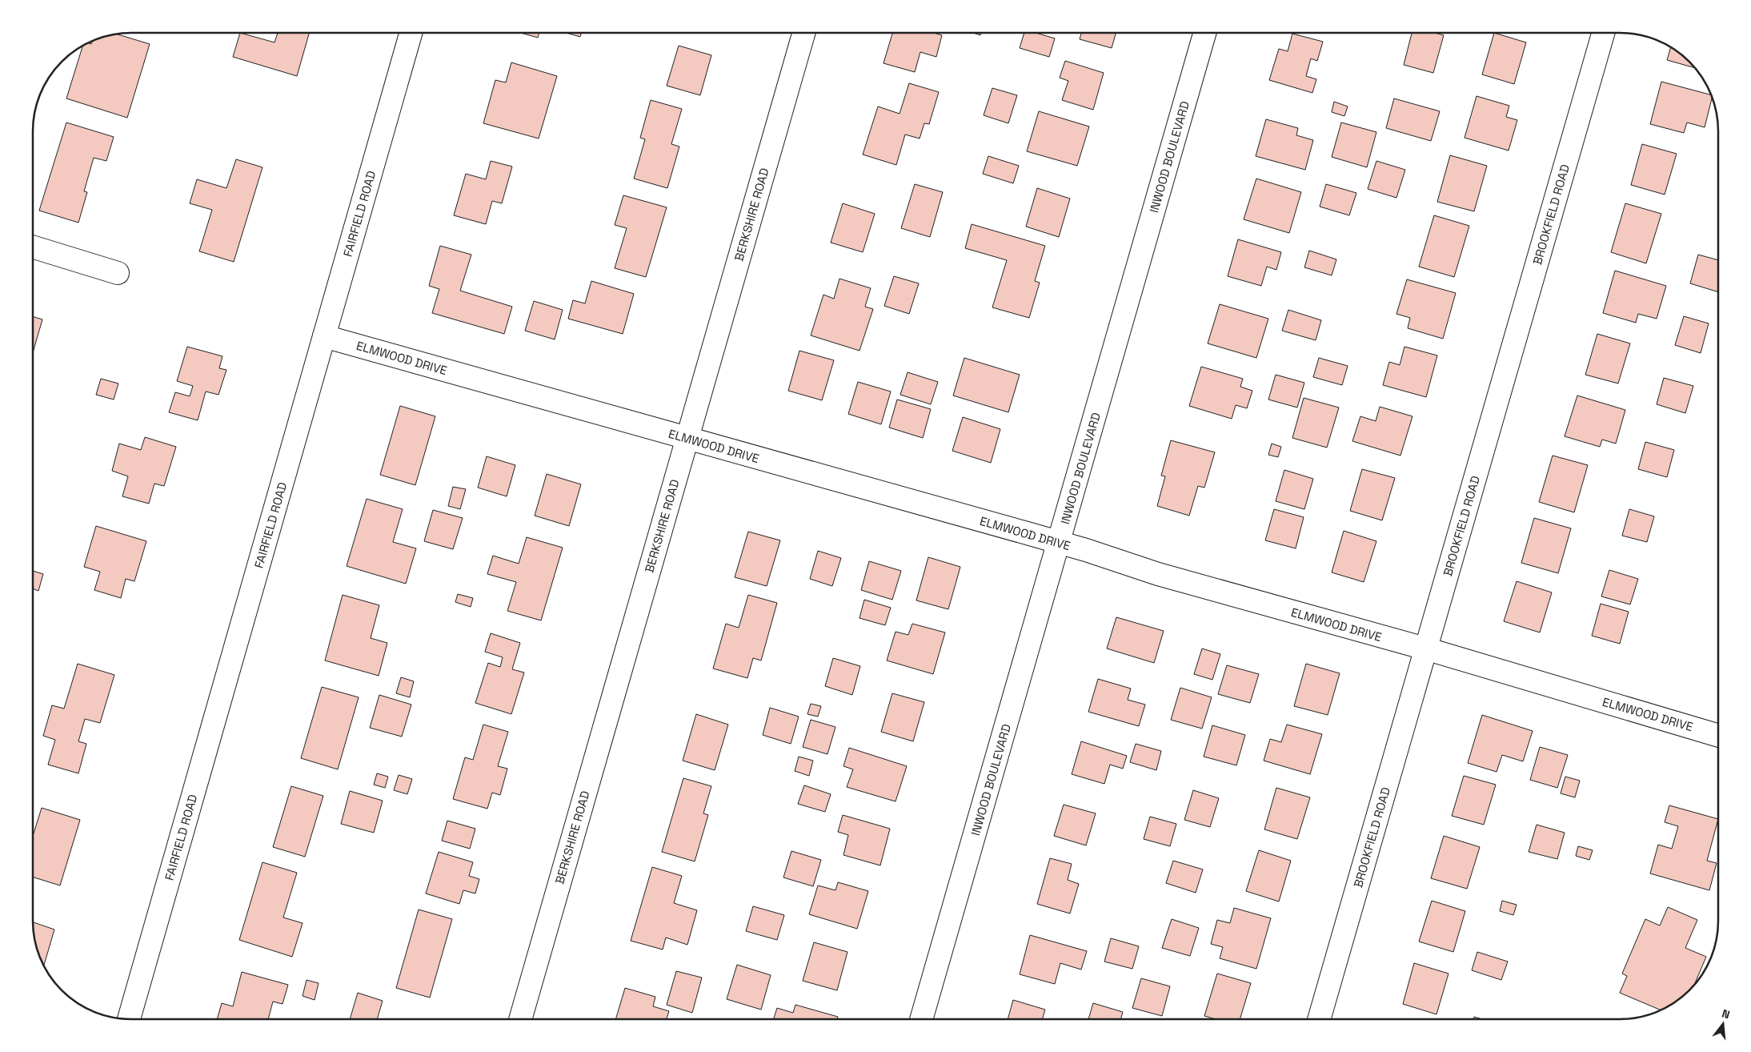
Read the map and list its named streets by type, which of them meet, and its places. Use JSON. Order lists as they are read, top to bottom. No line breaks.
{"streets":{"street":["INWOOD BOULEVARD","FAIRFIELD ROAD","BERKSHIRE ROAD","BROOKFIELD ROAD","ELMWOOD DRIVE"]},"crossings":[["INWOOD BOULEVARD","ELMWOOD DRIVE"],["FAIRFIELD ROAD","ELMWOOD DRIVE"],["BERKSHIRE ROAD","ELMWOOD DRIVE"],["BROOKFIELD ROAD","ELMWOOD DRIVE"]],"north":"top"}
